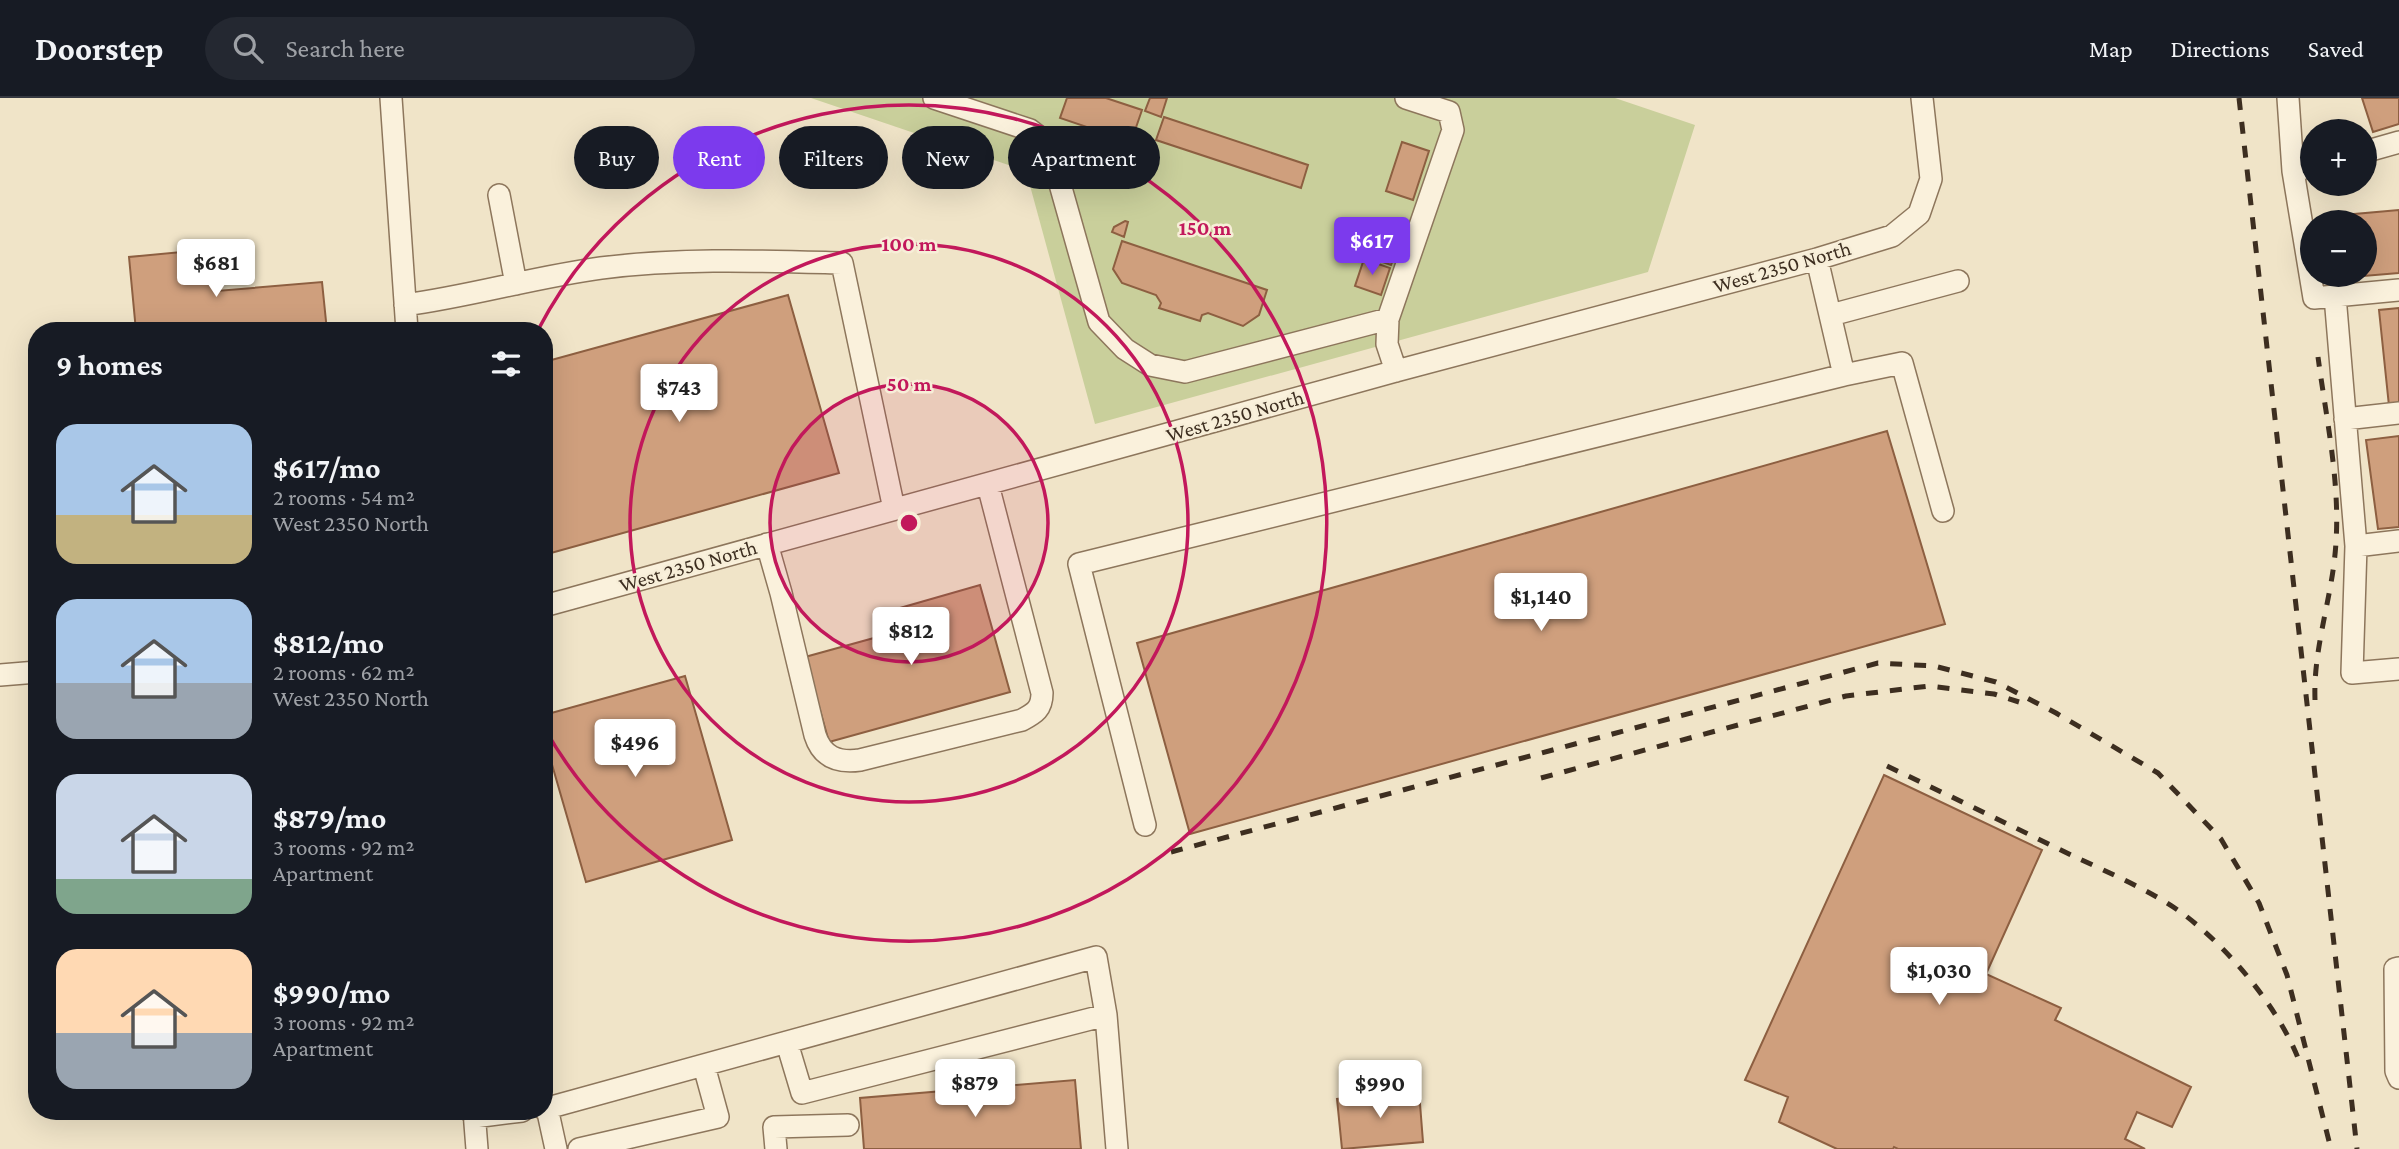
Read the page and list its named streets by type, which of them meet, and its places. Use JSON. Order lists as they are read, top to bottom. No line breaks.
{"streets":{"street":["West 2350 North"]},"page":{"header":"Doorstep","search":"Search here","nav":["Map","Directions","Saved"],"map_buttons":["+","−"],"chip":["Buy","Rent","Filters","New","Apartment"],"price":["$617","$681","$743","$1,140","$812","$496","$1,030","$879","$990"],"heading":"9 homes","list":[{"name":"$617/mo","note":"2 rooms · 54 m² · West 2350 North"},{"name":"$812/mo","note":"2 rooms · 62 m² · West 2350 North"},{"name":"$879/mo","note":"3 rooms · 92 m² · Apartment"},{"name":"$990/mo","note":"3 rooms · 92 m² · Apartment"}]},"rings":["150 m","100 m","50 m"]}
